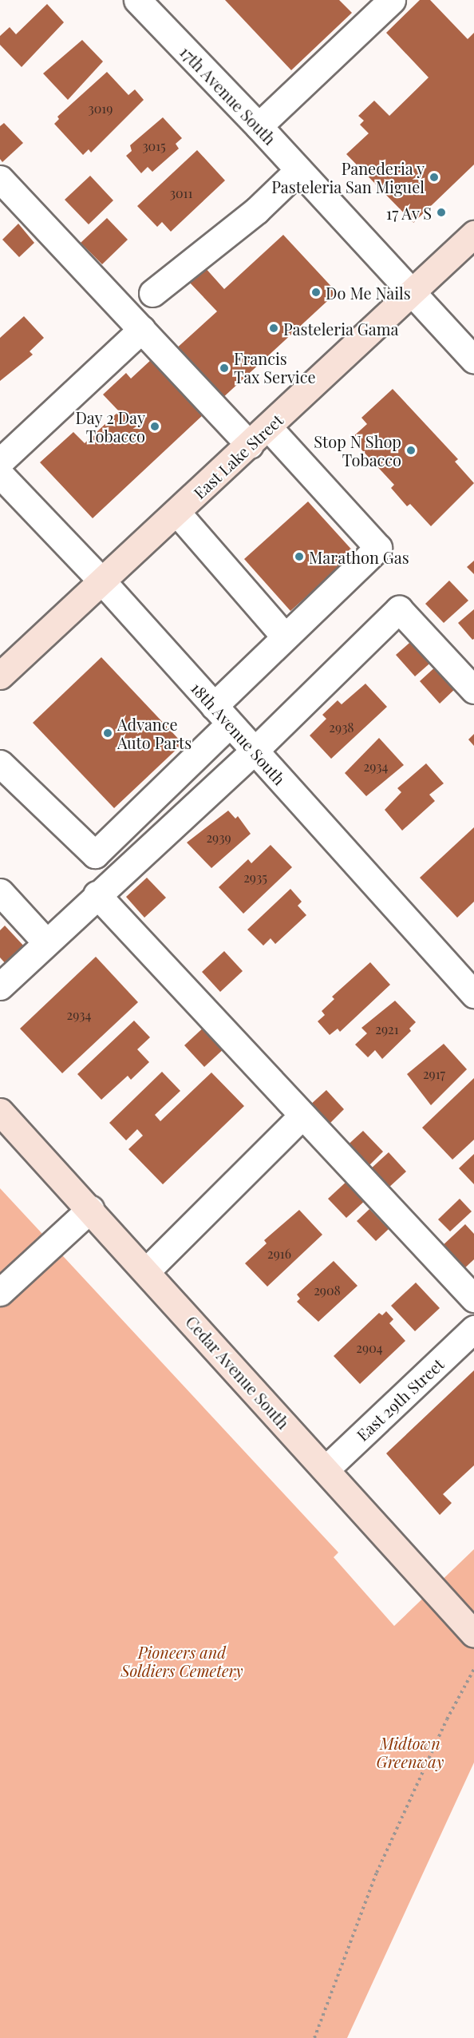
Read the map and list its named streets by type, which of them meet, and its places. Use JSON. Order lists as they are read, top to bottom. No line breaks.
{"streets":{"main road":["East Lake Street","Cedar Avenue South"],"street":["17th Avenue South","18th Avenue South","East 29th Street"]},"crossings":[["17th Avenue South","East Lake Street"],["East Lake Street","18th Avenue South"],["Cedar Avenue South","East 29th Street"]],"parks":["Pioneers and Soldiers Cemetery","Midtown Greenway"],"places":["Panederia y Pasteleria San Miguel","17 Av S","Do Me Nails","Pasteleria Gama","Francis Tax Service","Day 2 Day Tobacco","Stop N Shop Tobacco","Marathon Gas","Advance Auto Parts"],"house_numbers":["3019","3015","3011","2938","2934","2939","2935","2934","2921","2917","2916","2908","2904"]}
